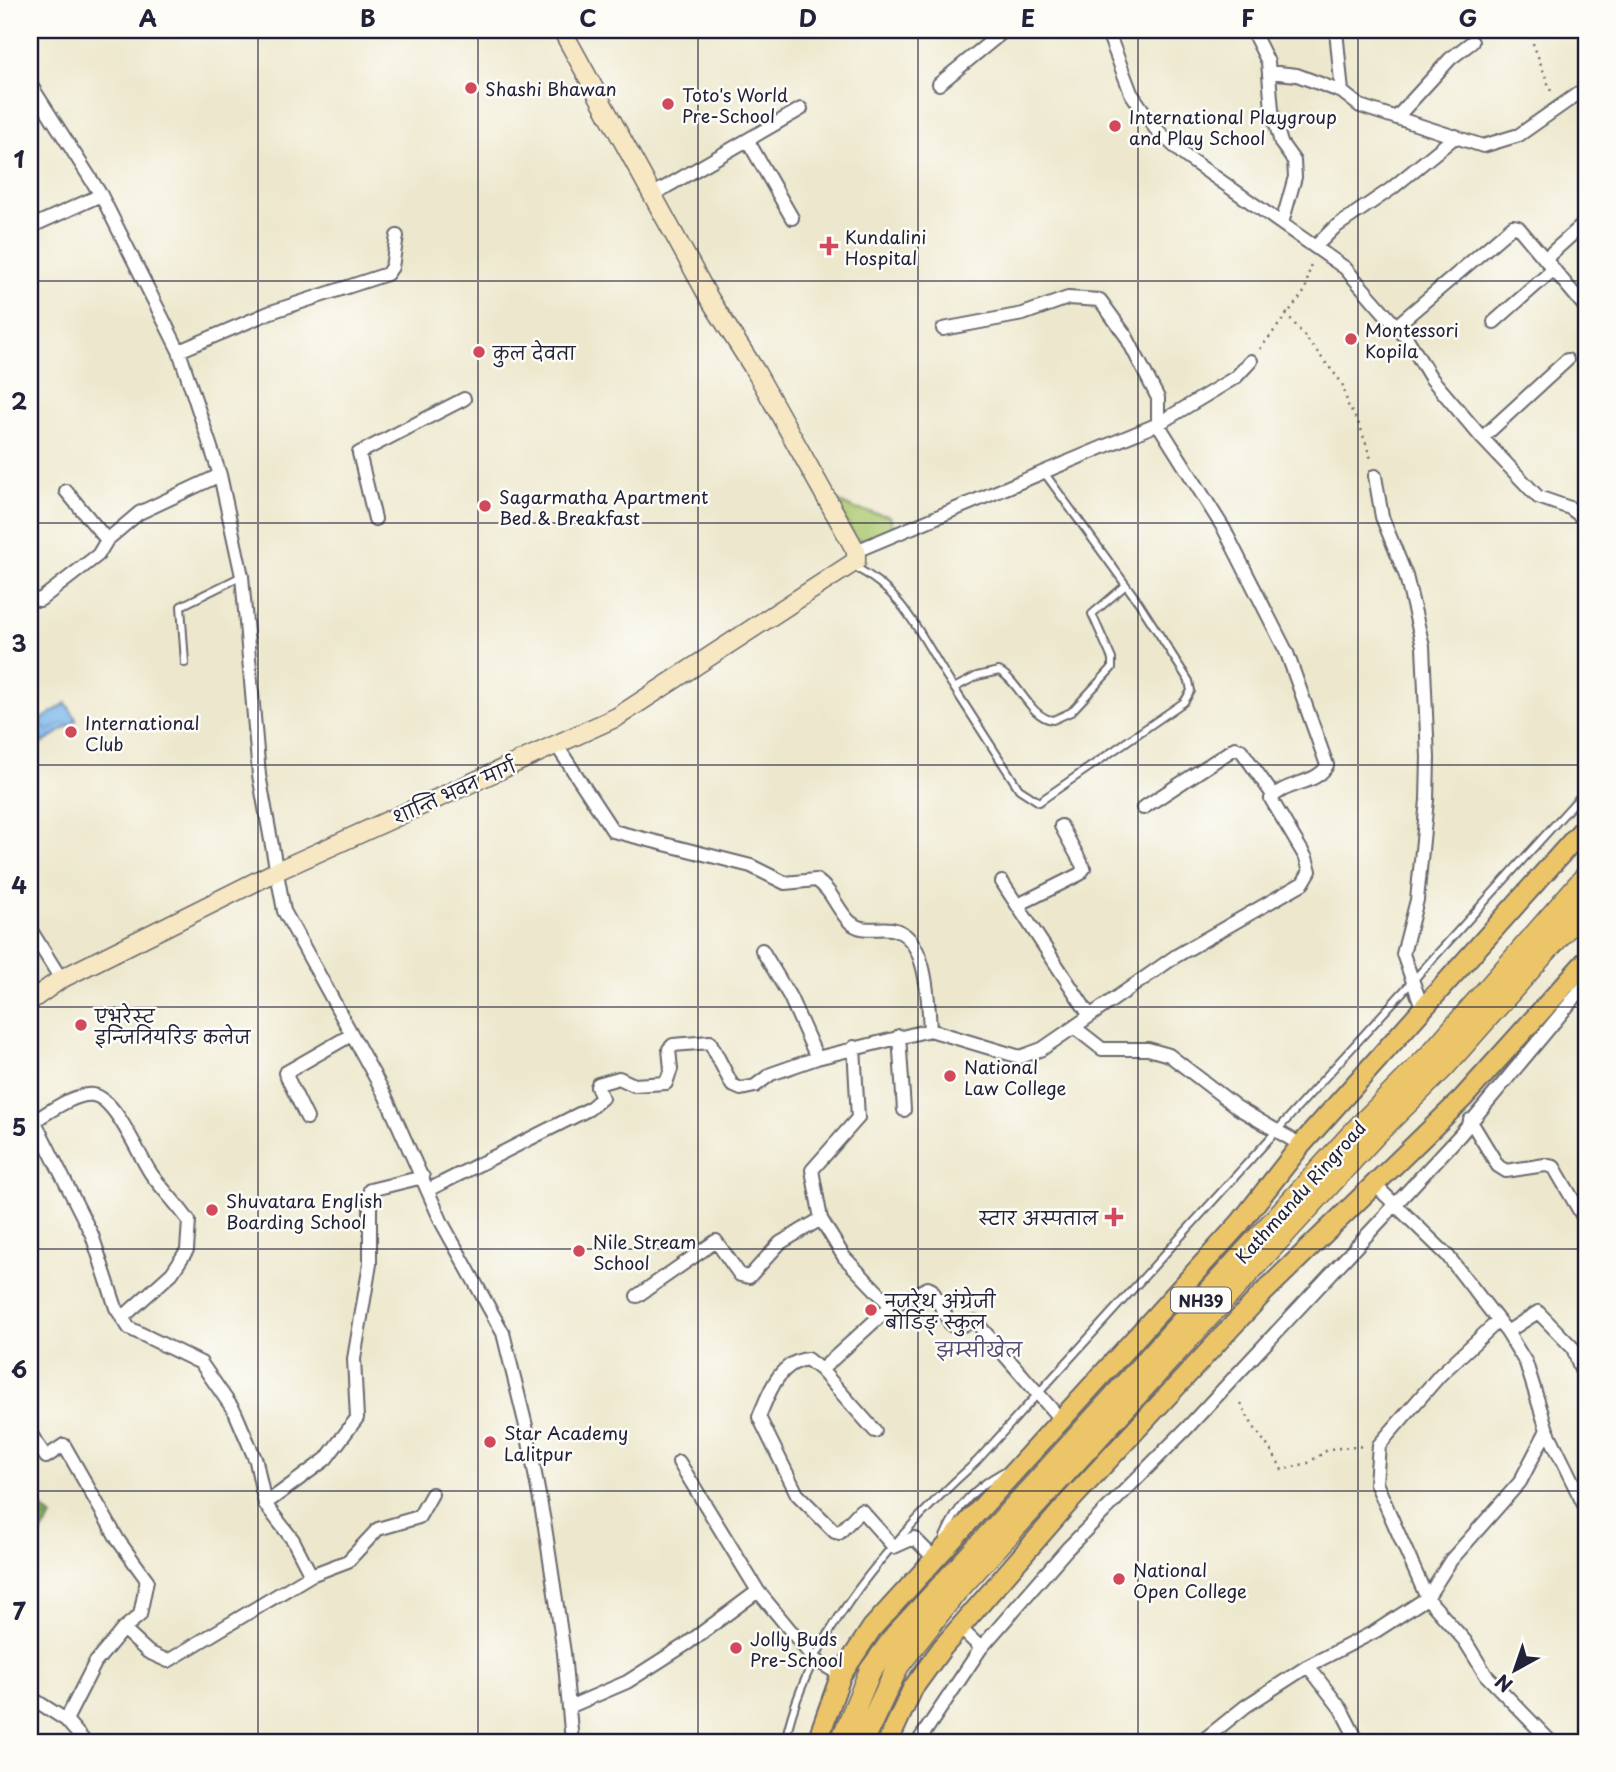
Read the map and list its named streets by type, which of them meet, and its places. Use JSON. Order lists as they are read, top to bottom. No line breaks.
{"streets":{"highway":["Kathmandu Ringroad","NH39"],"main road":["शान्ति भवन मार्ग"]},"districts":["झम्सीखेल"],"places":{"other":["Shashi Bhawan","Toto's World Pre-School","International Playgroup and Play School","Montessori Kopila","कुल देवता","Sagarmatha Apartment Bed & Breakfast","International Club","एभरेस्ट इन्जिनियरिङ कलेज","National Law College","Shuvatara English Boarding School","Nile Stream School","नज़रेथ अंग्रेजी बोर्डिङ् स्कुल","Star Academy Lalitpur","National Open College","Jolly Buds Pre-School"],"health":["Kundalini Hospital","स्टार अस्पताल"]},"north":"bottom left","grid":{"columns":["A","B","C","D","E","F","G"],"rows":["1","2","3","4","5","6","7"]}}
